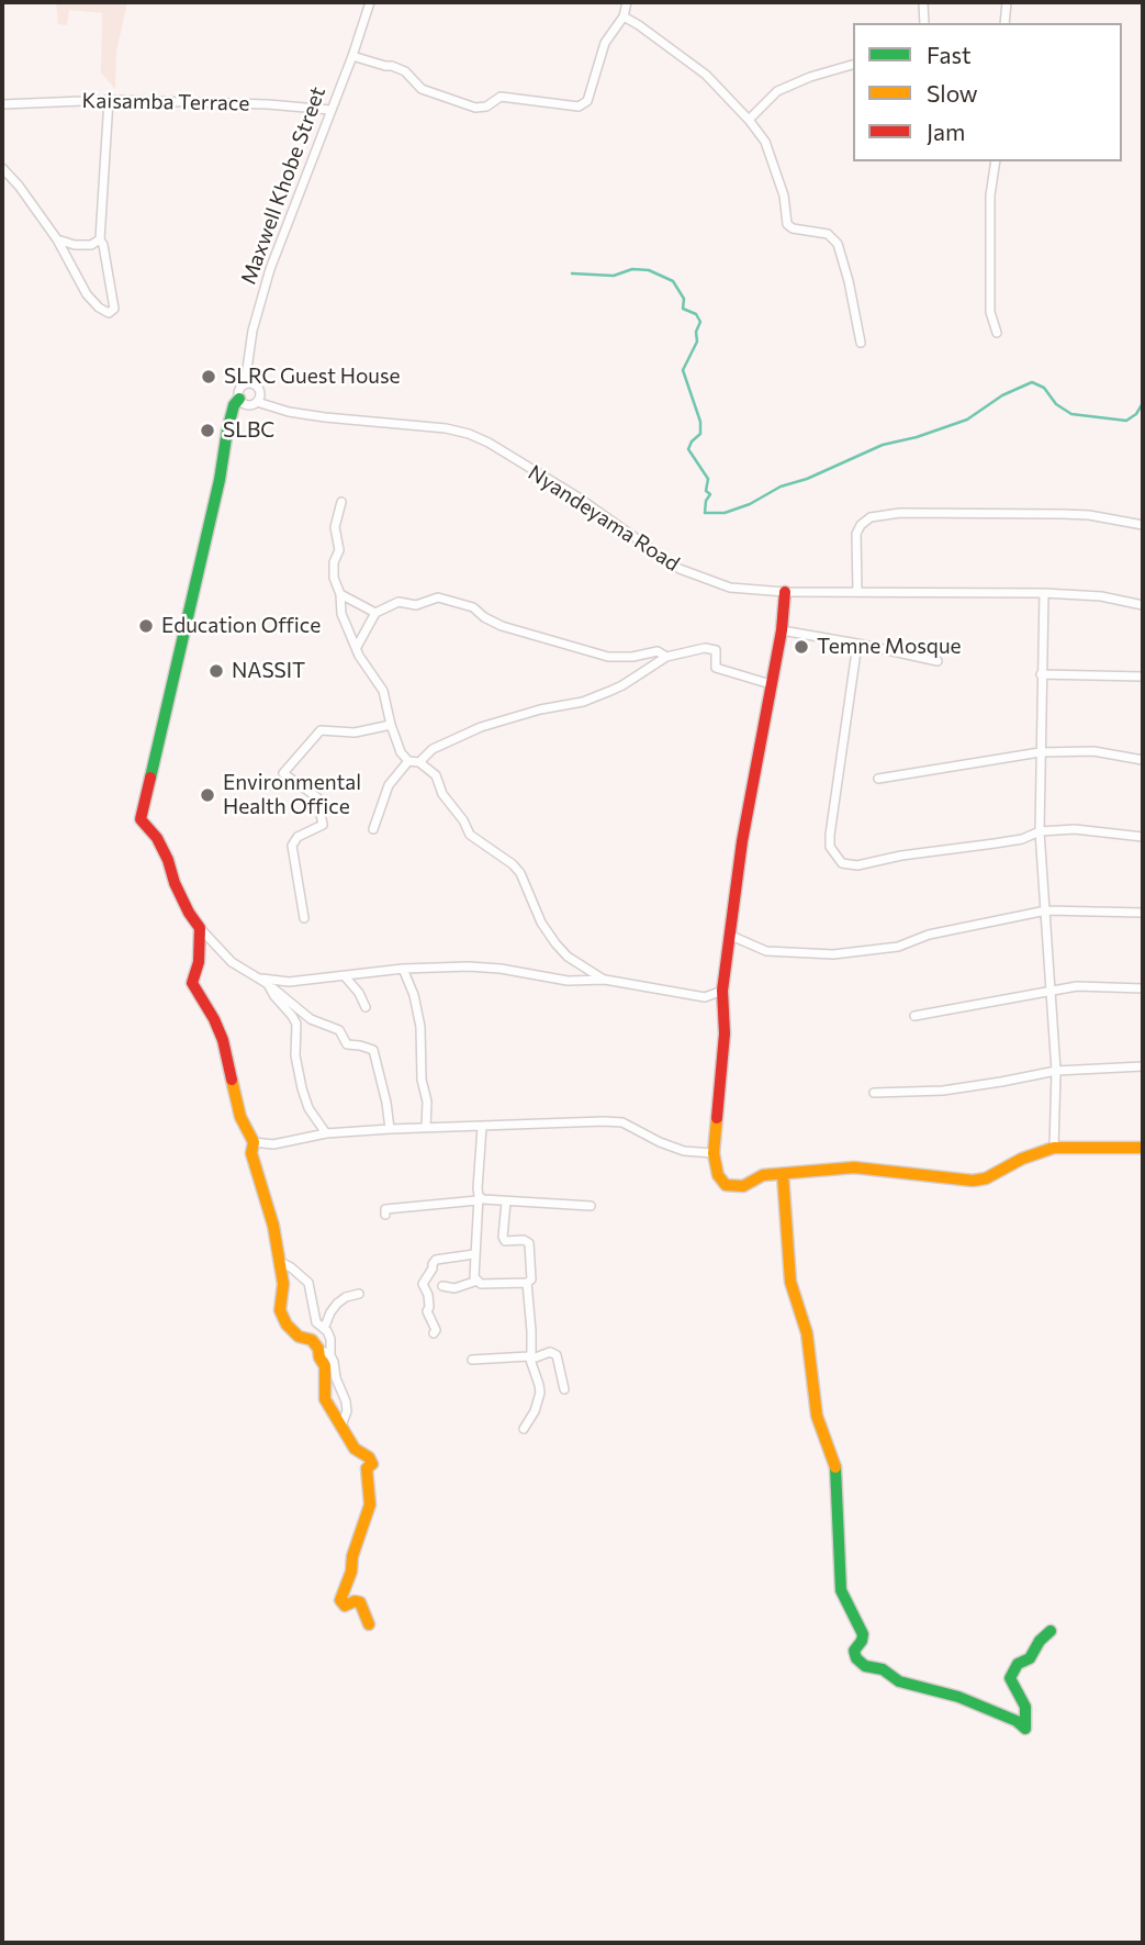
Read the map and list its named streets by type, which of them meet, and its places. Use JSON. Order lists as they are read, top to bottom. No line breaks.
{"streets":{"street":["Kaisamba Terrace","Maxwell Khobe Street","Nyandeyama Road"]},"crossings":[["Kaisamba Terrace","Maxwell Khobe Street"],["Maxwell Khobe Street","Nyandeyama Road"]],"places":["SLRC Guest House","SLBC","Education Office","Temne Mosque","NASSIT","Environmental Health Office"],"legend":["Fast","Slow","Jam"]}
